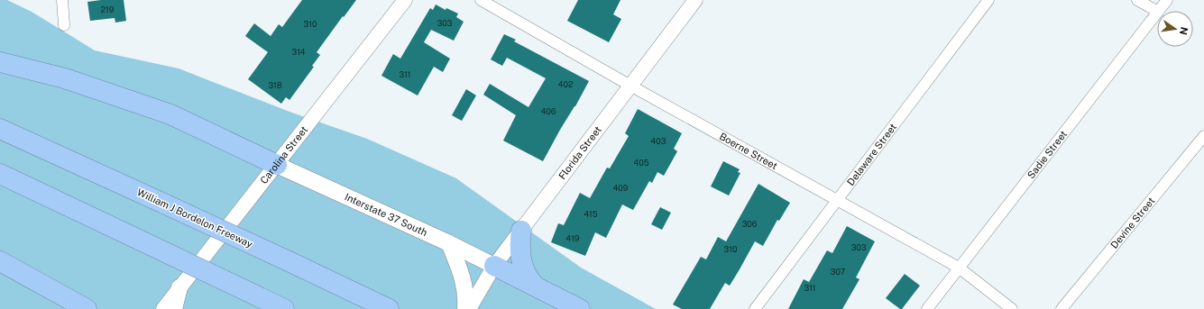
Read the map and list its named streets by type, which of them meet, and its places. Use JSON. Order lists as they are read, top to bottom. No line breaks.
{"streets":{"highway":["William J Bordelon Freeway"],"main road":["Interstate 37 South"],"street":["Boerne Street","Florida Street","Delaware Street","Sadie Street","Carolina Street","Devine Street"]},"crossings":[["Boerne Street","Florida Street"],["Boerne Street","Delaware Street"],["Boerne Street","Sadie Street"],["Florida Street","Interstate 37 South"],["Carolina Street","Interstate 37 South"]],"house_numbers":["219","303","310","314","311","402","318","406","403","405","409","415","306","419","303","310","307","311"],"north":"right"}
